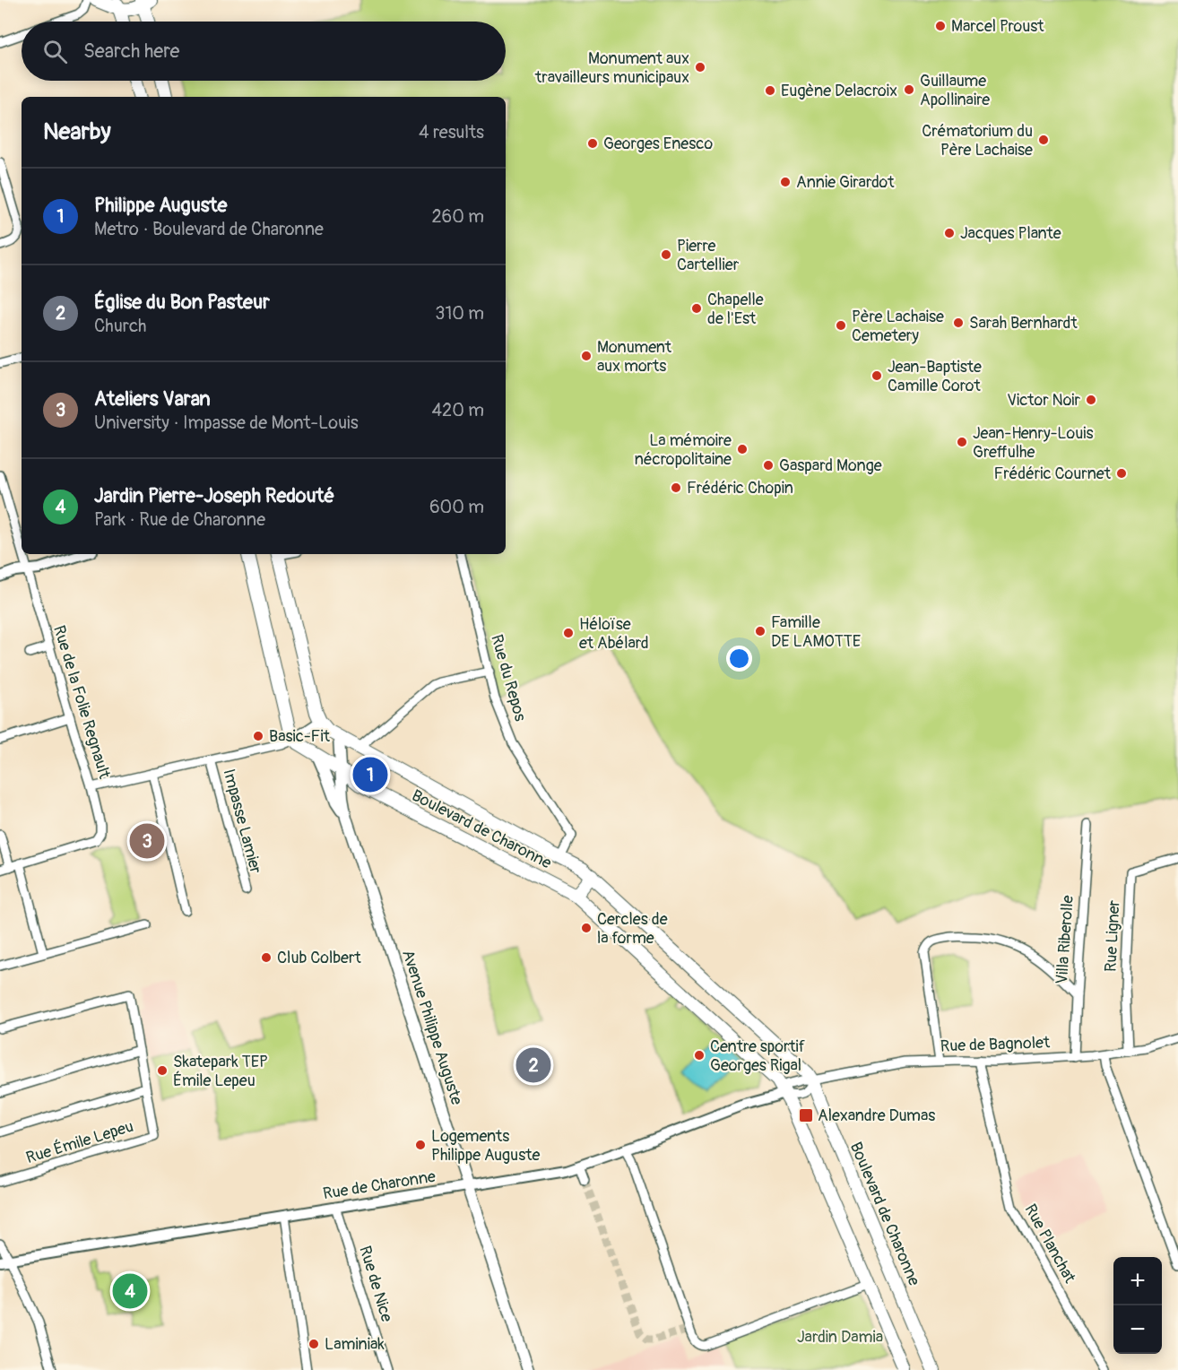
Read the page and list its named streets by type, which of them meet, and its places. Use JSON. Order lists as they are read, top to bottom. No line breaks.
{"streets":{"main road":["Boulevard de Charonne","Avenue Philippe Auguste"],"street":["Rue du Repos","Rue de la Folie Regnault","Impasse Lamier","Rue Ligner","Villa Riberolle","Rue de Bagnolet","Rue Émile Lepeu","Rue de Charonne","Rue Planchat","Rue de Nice"]},"crossings":[["Rue du Repos","Boulevard de Charonne"],["Boulevard de Charonne","Avenue Philippe Auguste"],["Boulevard de Charonne","Rue de Bagnolet"],["Boulevard de Charonne","Rue de Charonne"],["Rue Ligner","Rue de Bagnolet"],["Villa Riberolle","Rue de Bagnolet"],["Avenue Philippe Auguste","Rue de Charonne"],["Rue de Bagnolet","Rue de Charonne"],["Rue de Bagnolet","Rue Planchat"],["Rue de Charonne","Rue de Nice"]],"parks":["Jardin Damia"],"places":{"other":["Marcel Proust","Monument aux travailleurs municipaux","Guillaume Apollinaire","Eugène Delacroix","Crématorium du Père Lachaise","Georges Enesco","Annie Girardot","Jacques Plante","Pierre Cartellier","Chapelle de l'Est","Sarah Bernhardt","Père Lachaise Cemetery","Monument aux morts","Jean-Baptiste Camille Corot","Victor Noir","Jean-Henry-Louis Greffulhe","La mémoire nécropolitaine","Gaspard Monge","Frédéric Cournet","Frédéric Chopin","Famille DE LAMOTTE","Héloïse et Abélard","Basic-Fit","Cercles de la forme","Club Colbert","Centre sportif Georges Rigal","Skatepark TEP Émile Lepeu","Logements Philippe Auguste","Laminiak"],"transit":["Alexandre Dumas"]},"page":{"search":"Search here","heading":["Nearby","4 results"],"list":[{"mark":"1","name":"Philippe Auguste","note":"Metro · Boulevard de Charonne","value":"260 m"},{"mark":"2","name":"Église du Bon Pasteur","note":"Church","value":"310 m"},{"mark":"3","name":"Ateliers Varan","note":"University · Impasse de Mont-Louis","value":"420 m"},{"mark":"4","name":"Jardin Pierre-Joseph Redouté","note":"Park · Rue de Charonne","value":"600 m"}],"pins":["1","3","2","4"],"map_buttons":["+","−"]}}
